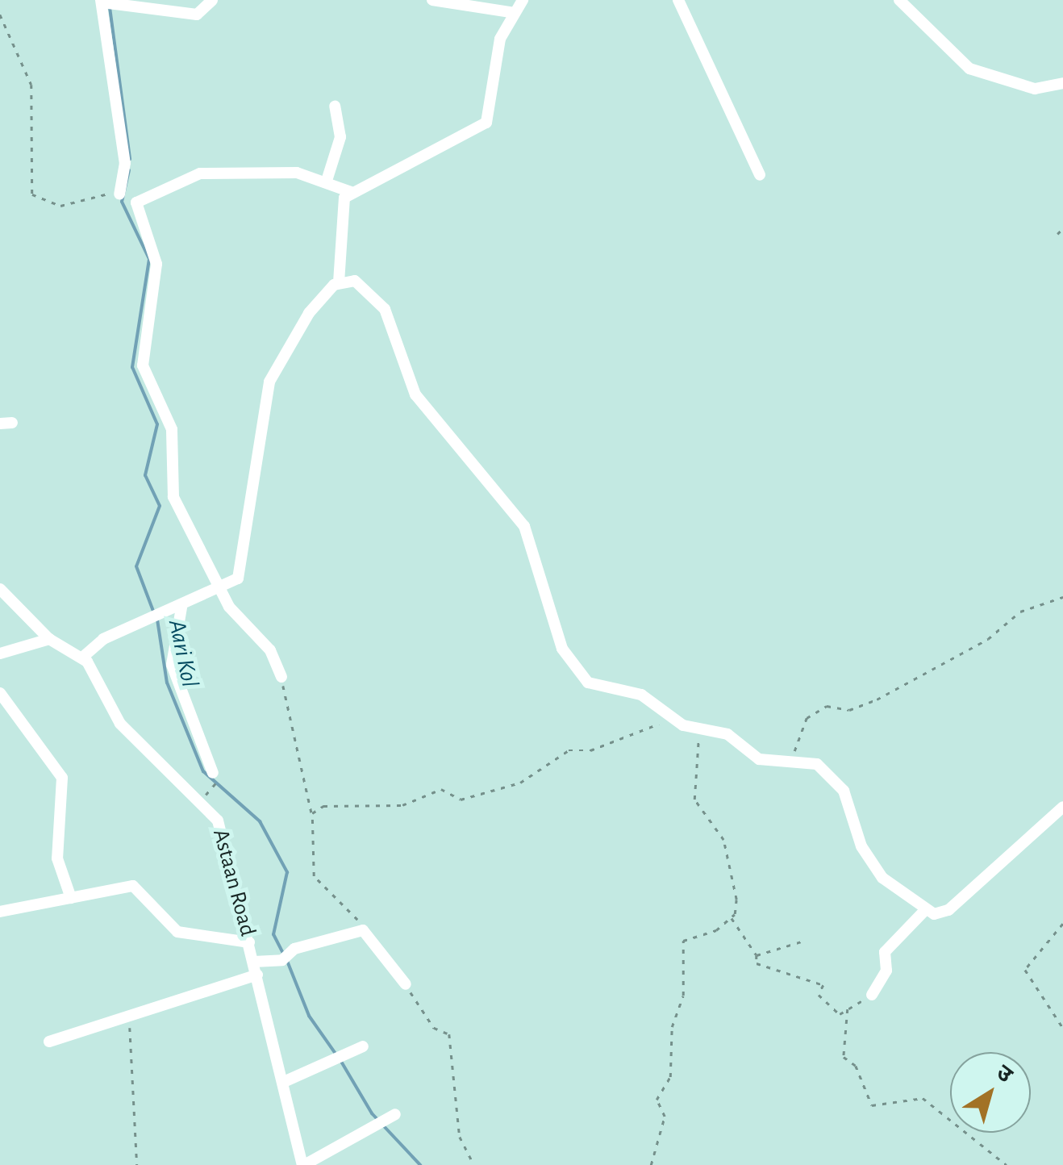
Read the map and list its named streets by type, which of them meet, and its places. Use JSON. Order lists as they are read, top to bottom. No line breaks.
{"streets":{"street":["Astaan Road"]},"water":["Aari Kol"],"north":"top right"}
